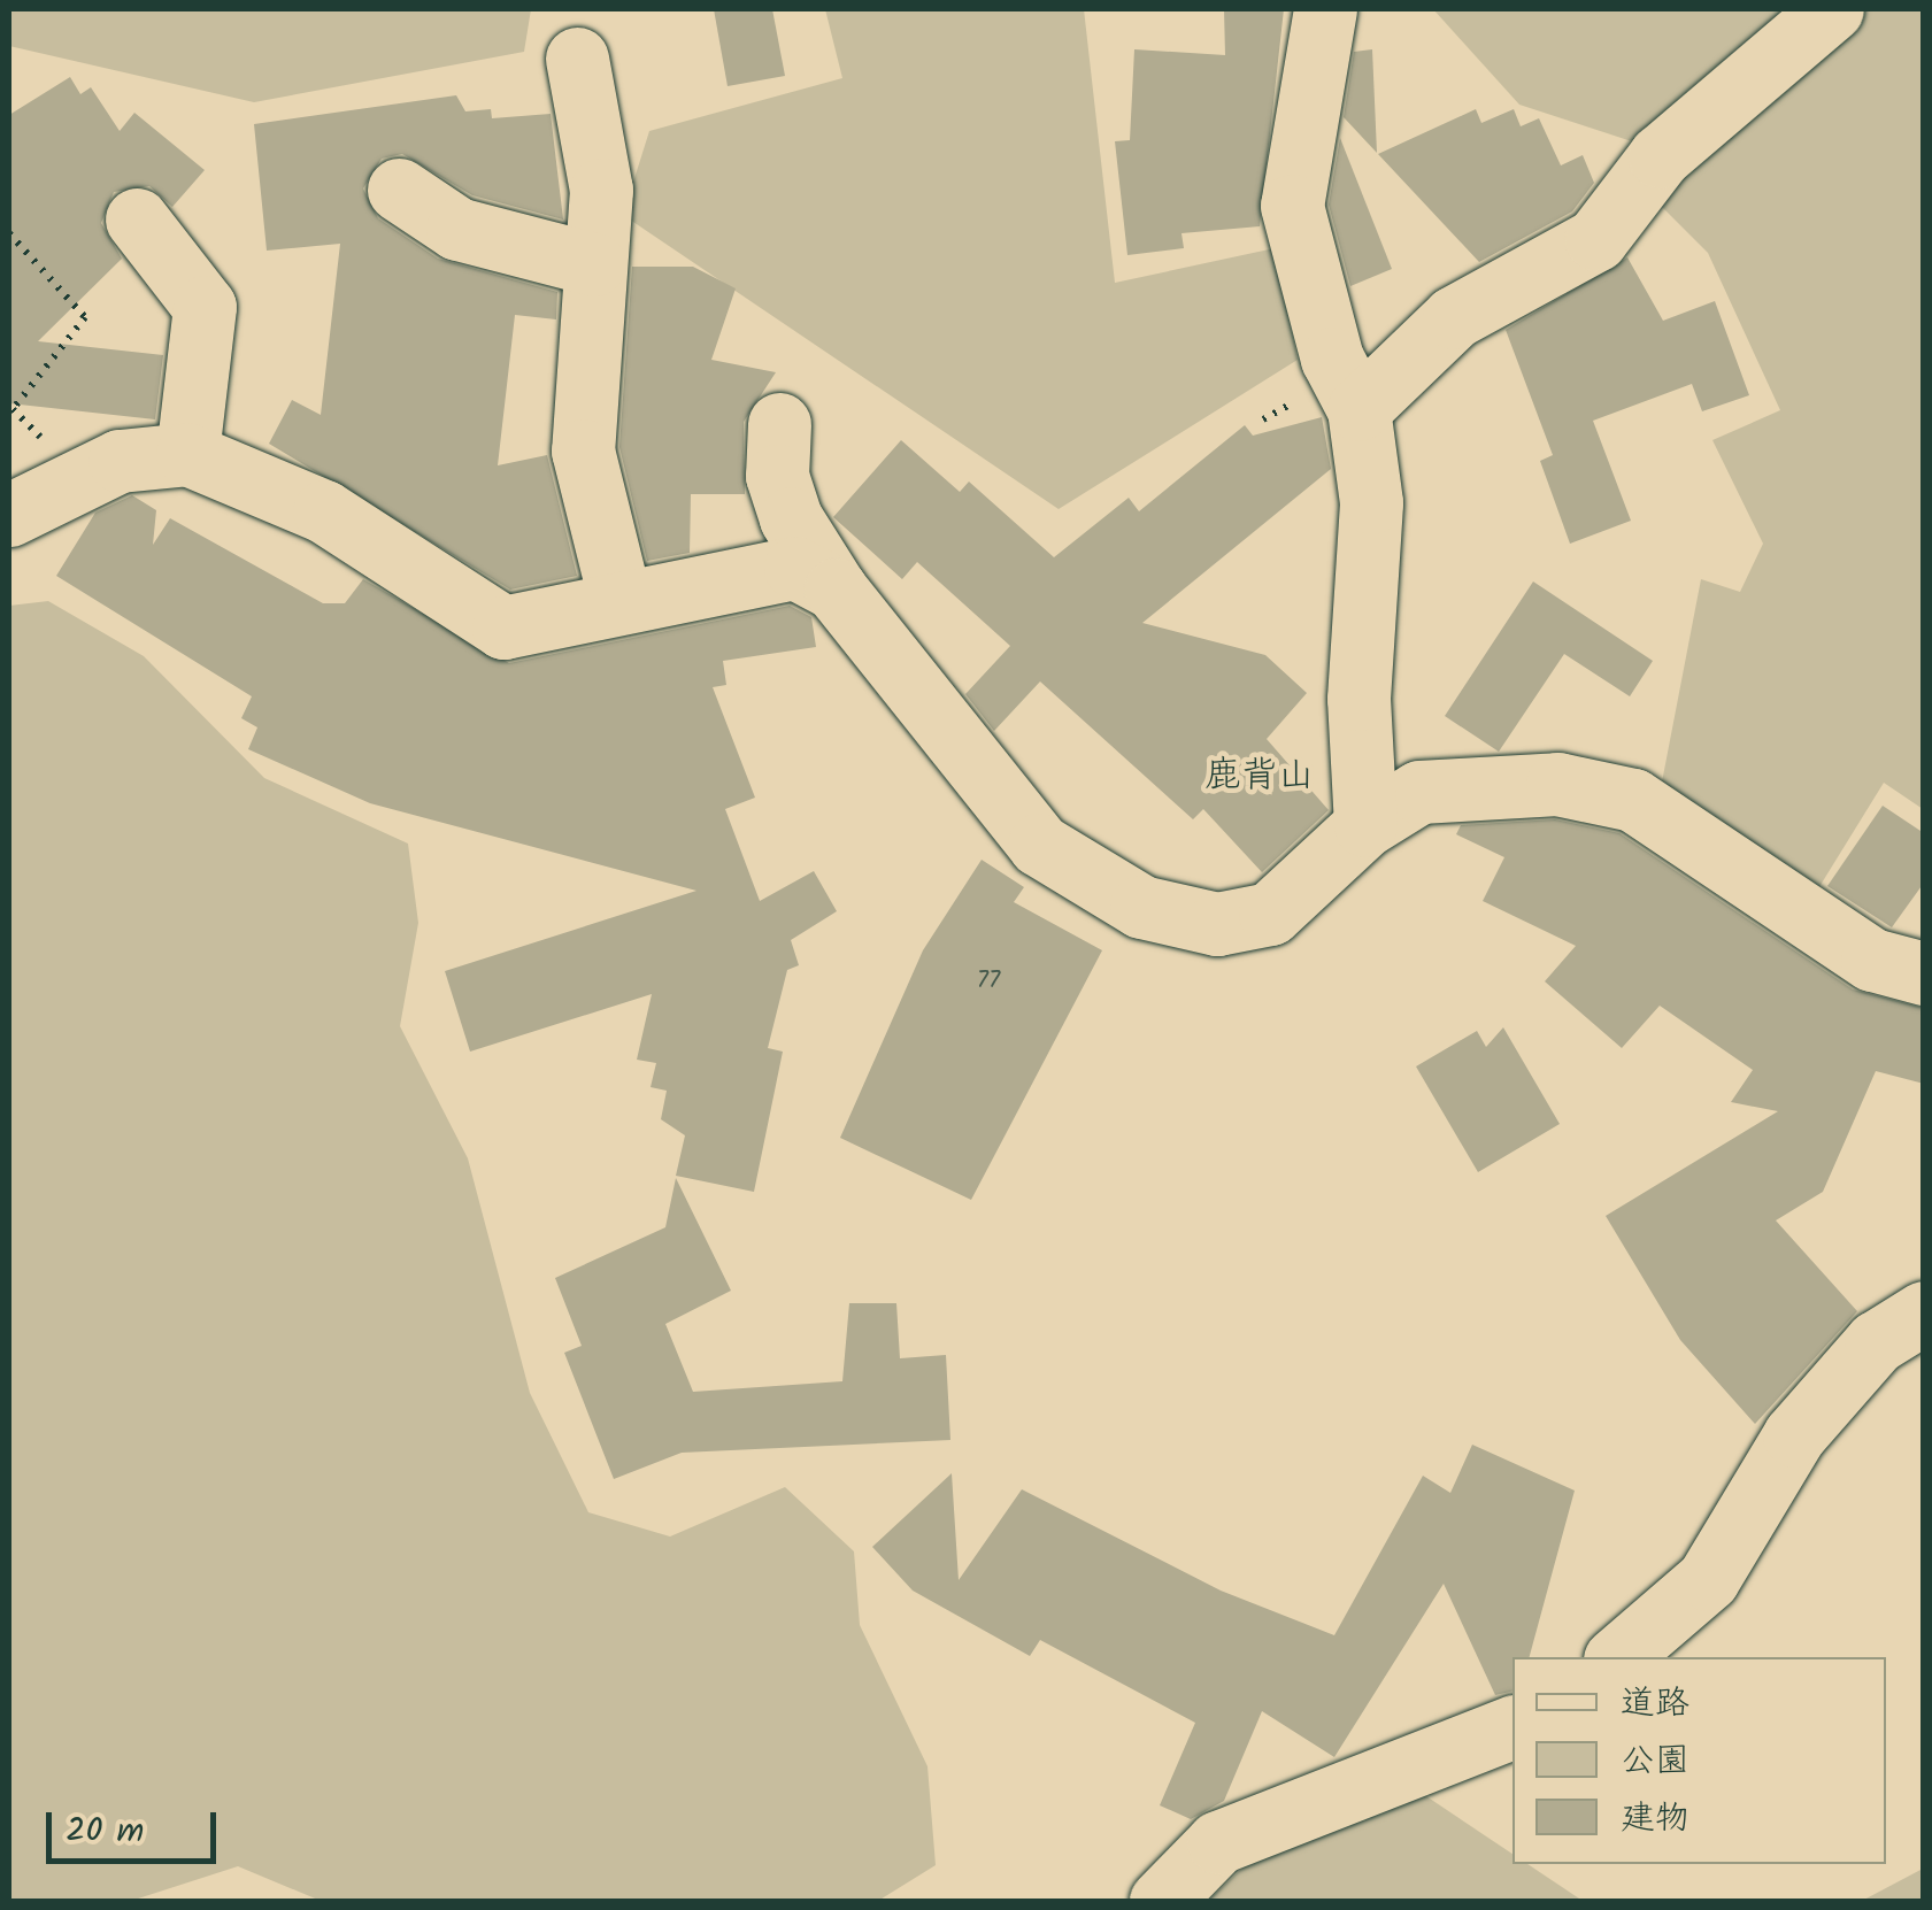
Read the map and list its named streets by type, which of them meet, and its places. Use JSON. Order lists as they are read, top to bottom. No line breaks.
{"districts":["鹿背山"],"house_numbers":["77"],"legend":["道路","公園","建物"],"scale_bar":"20 m"}
